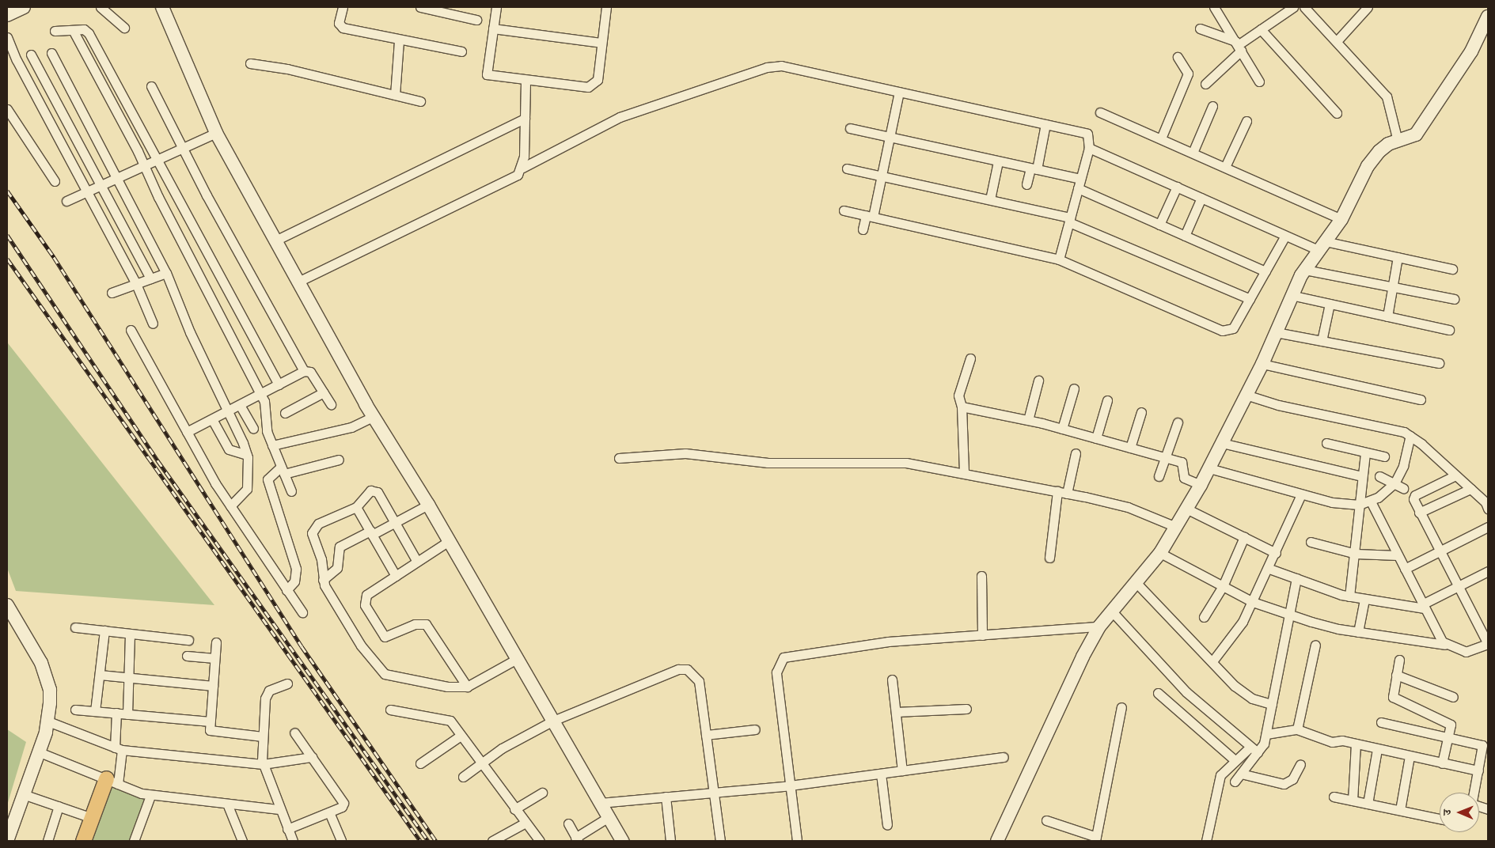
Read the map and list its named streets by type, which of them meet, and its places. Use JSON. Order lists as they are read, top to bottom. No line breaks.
{"north":"left"}
